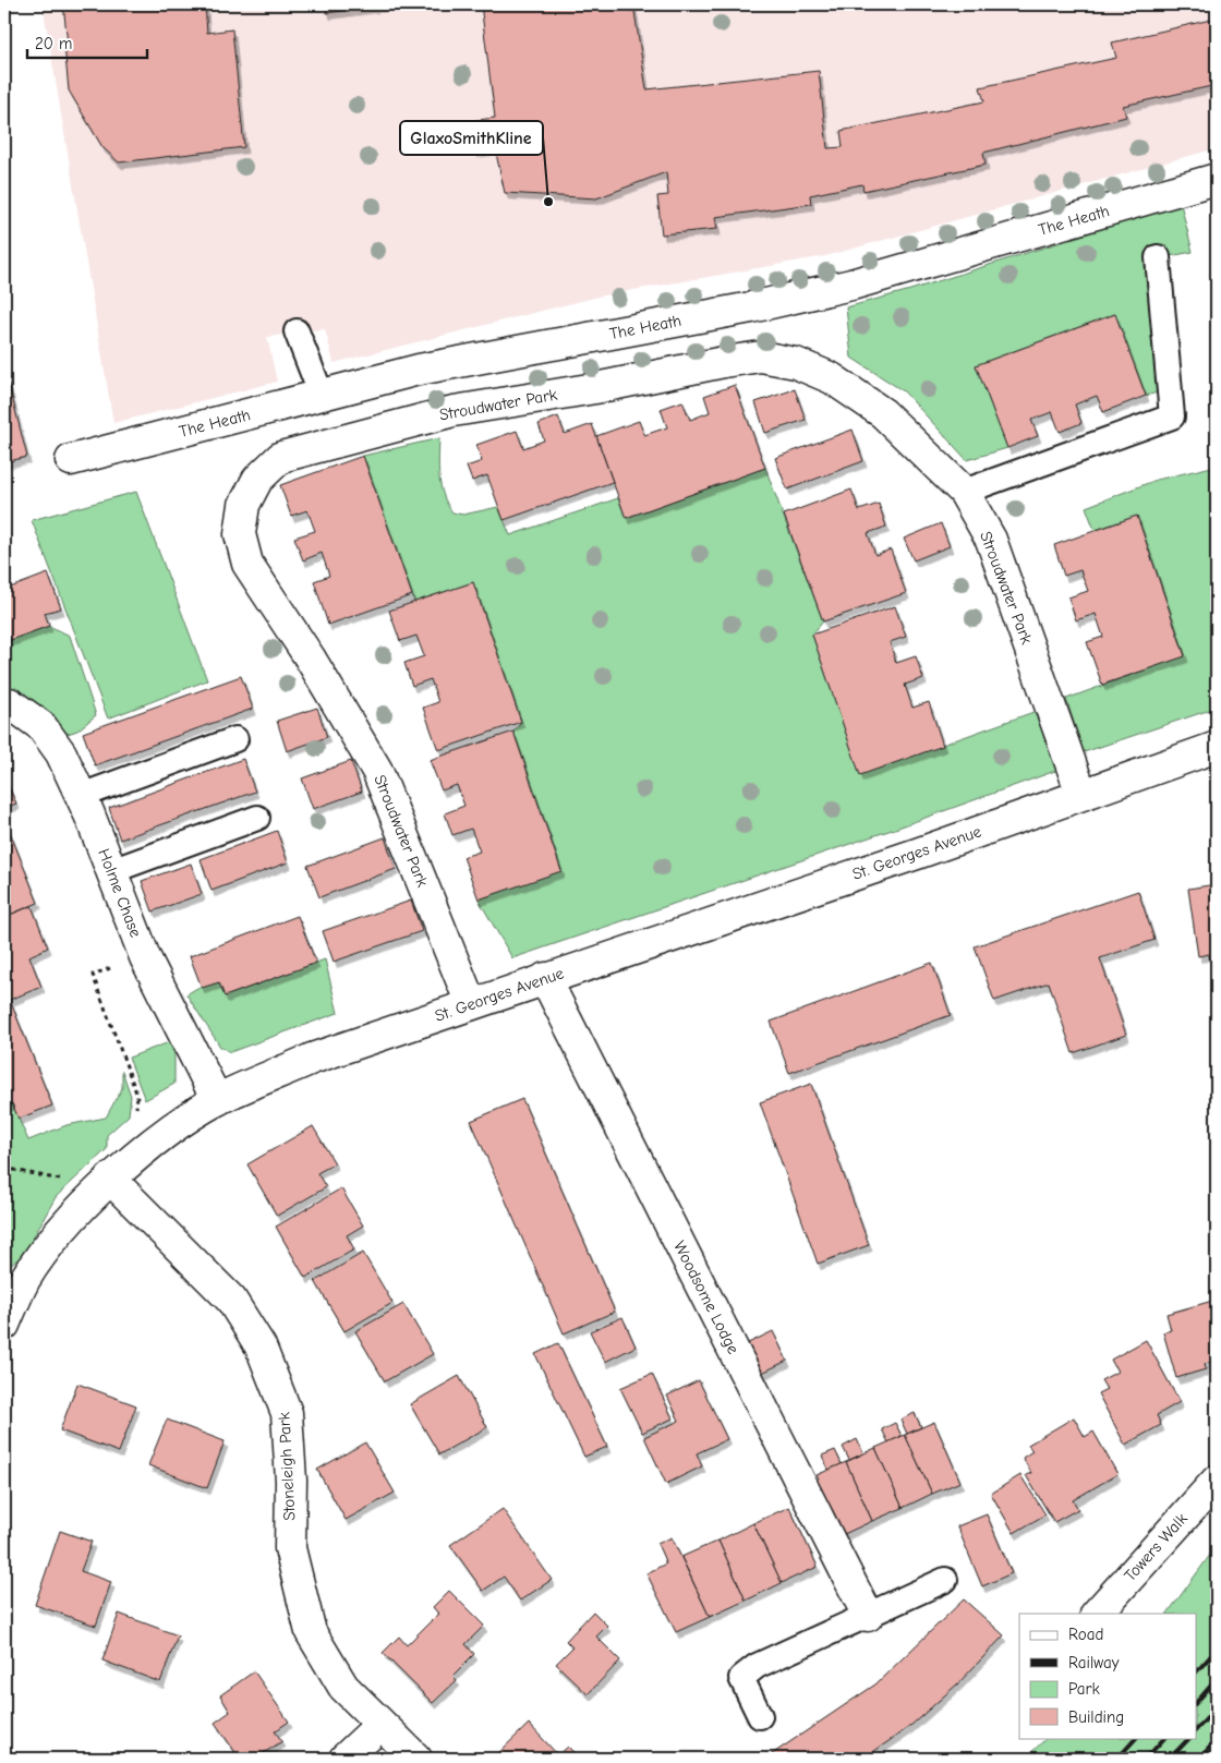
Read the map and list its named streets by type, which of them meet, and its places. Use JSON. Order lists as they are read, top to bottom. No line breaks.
{"streets":{"street":["The Heath","Stroudwater Park","St. Georges Avenue","Holme Chase","Woodsome Lodge","Stoneleigh Park","Towers Walk"]},"crossings":[["Stroudwater Park","St. Georges Avenue"],["St. Georges Avenue","Holme Chase"],["St. Georges Avenue","Woodsome Lodge"],["St. Georges Avenue","Stoneleigh Park"]],"places":["GlaxoSmithKline"],"legend":["Road","Railway","Park","Building"],"scale_bar":"20 m"}
